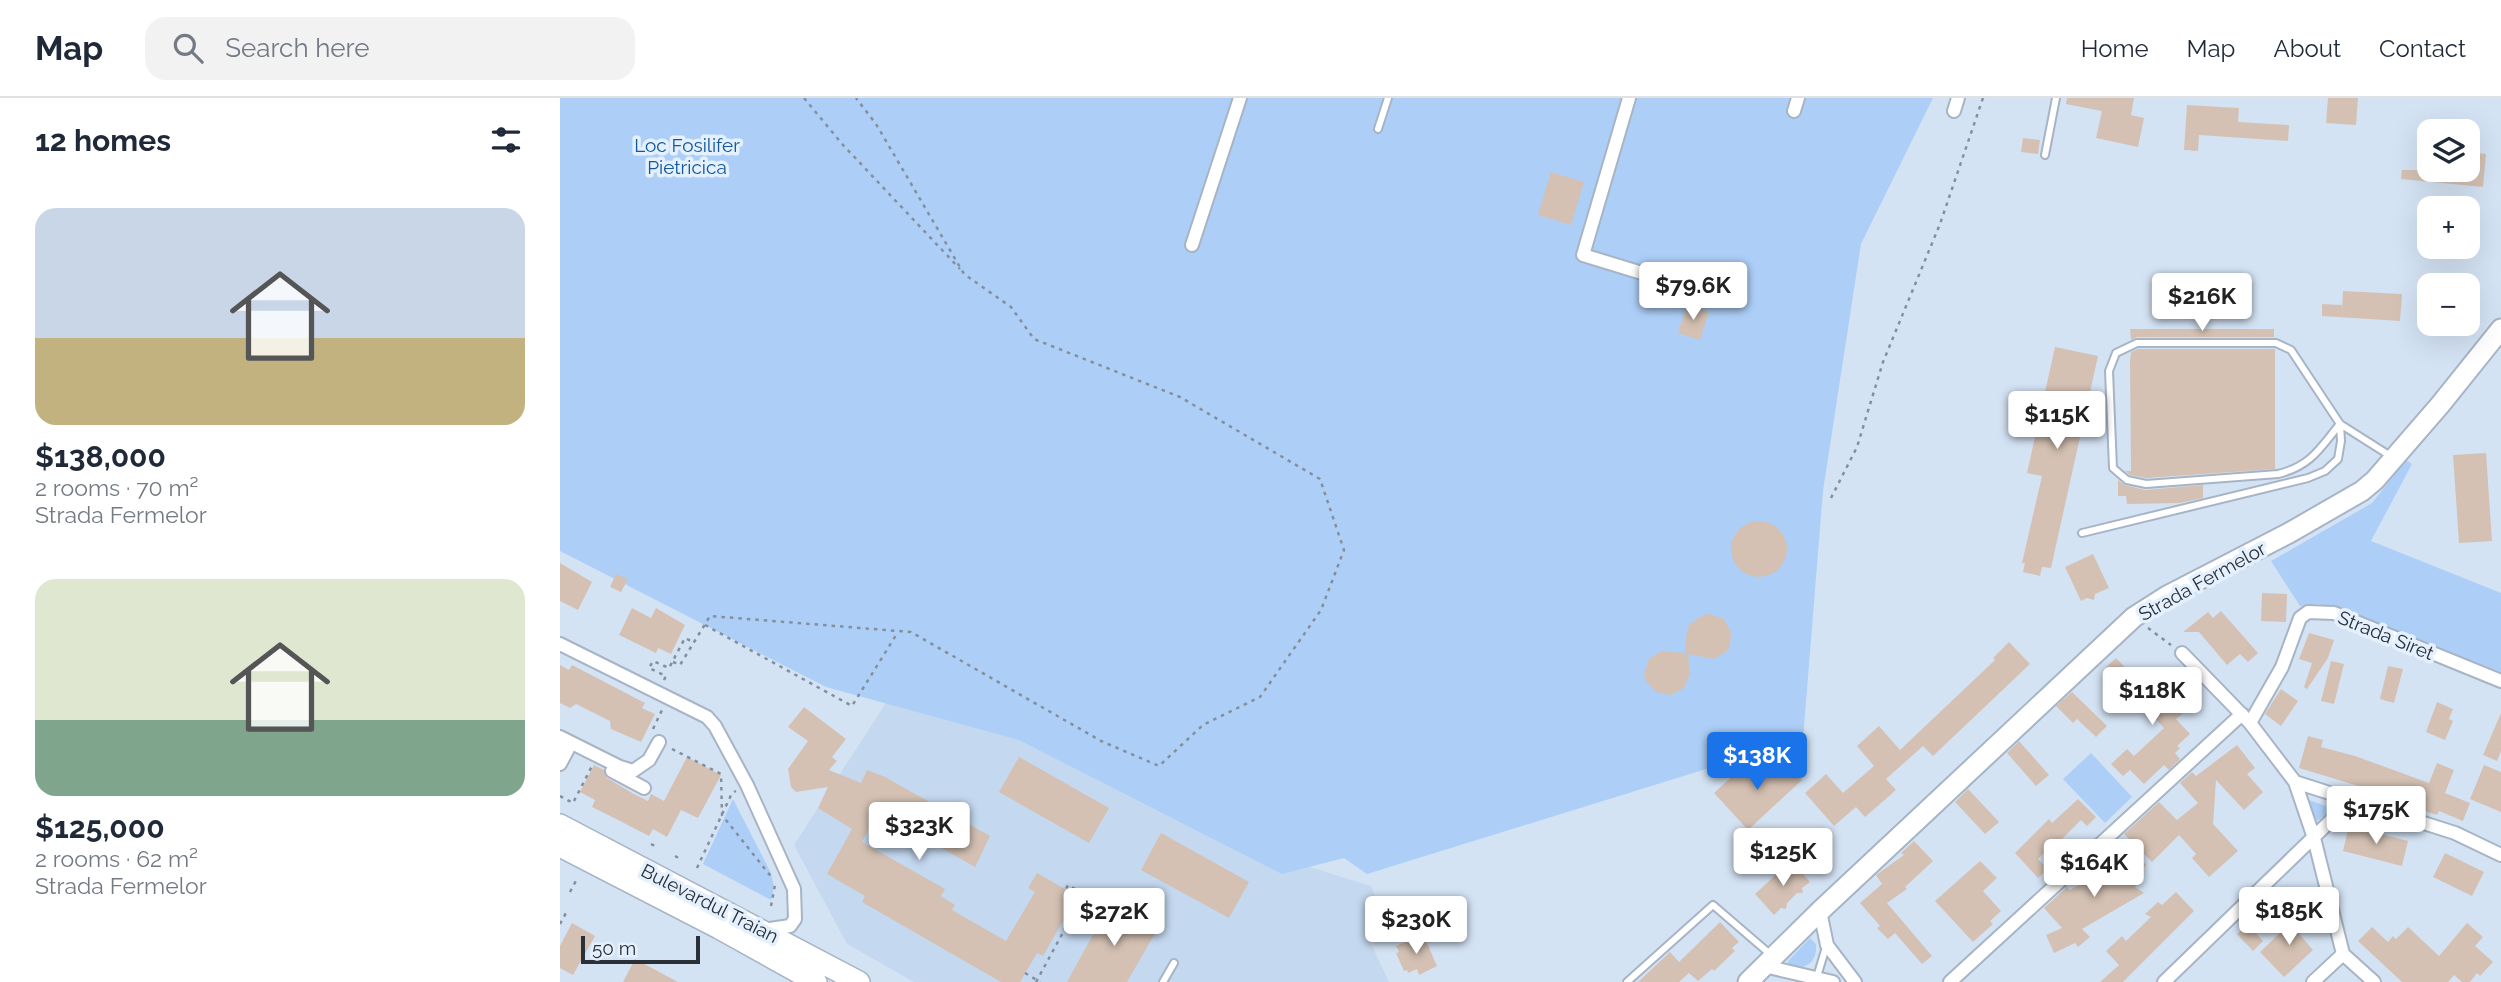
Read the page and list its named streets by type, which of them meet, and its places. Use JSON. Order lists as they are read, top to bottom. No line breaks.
{"streets":{"main road":["Bulevardul Traian"],"street":["Strada Fermelor","Strada Siret"]},"parks":["Loc Fosilifer Pietricica"],"scale_bar":"50 m","page":{"header":"Map","search":"Search here","nav":["Home","Map","About","Contact"],"heading":"12 homes","map_buttons":["+","−"],"list":[{"name":"$138,000","note":"2 rooms · 70 m² · Strada Fermelor"},{"name":"$125,000","note":"2 rooms · 62 m² · Strada Fermelor"}],"price":["$79.6K","$216K","$115K","$118K","$138K","$175K","$323K","$125K","$164K","$185K","$272K","$230K"],"scale":"50 m"}}
